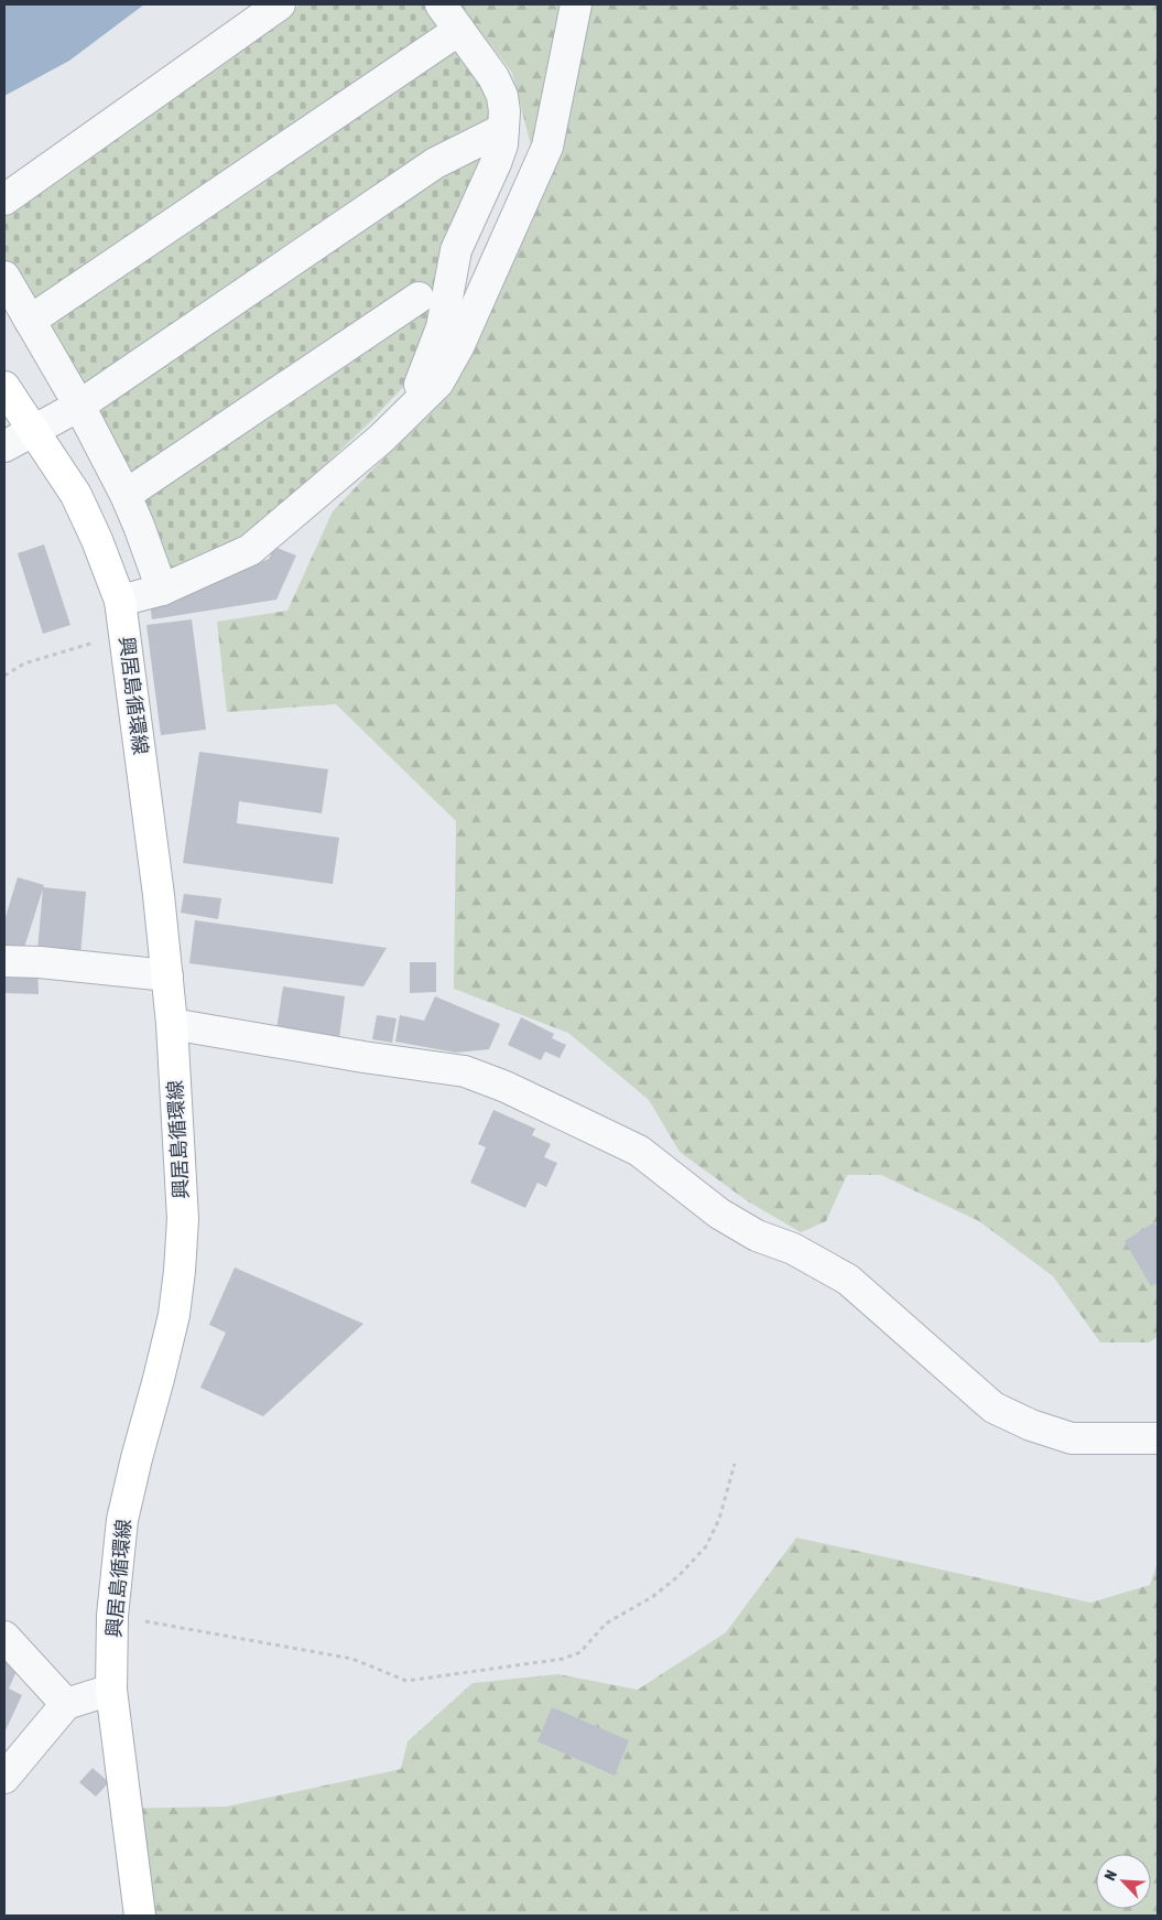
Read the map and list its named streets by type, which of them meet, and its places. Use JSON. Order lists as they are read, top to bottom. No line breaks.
{"streets":{"main road":["興居島循環線"]},"north":"top left"}
